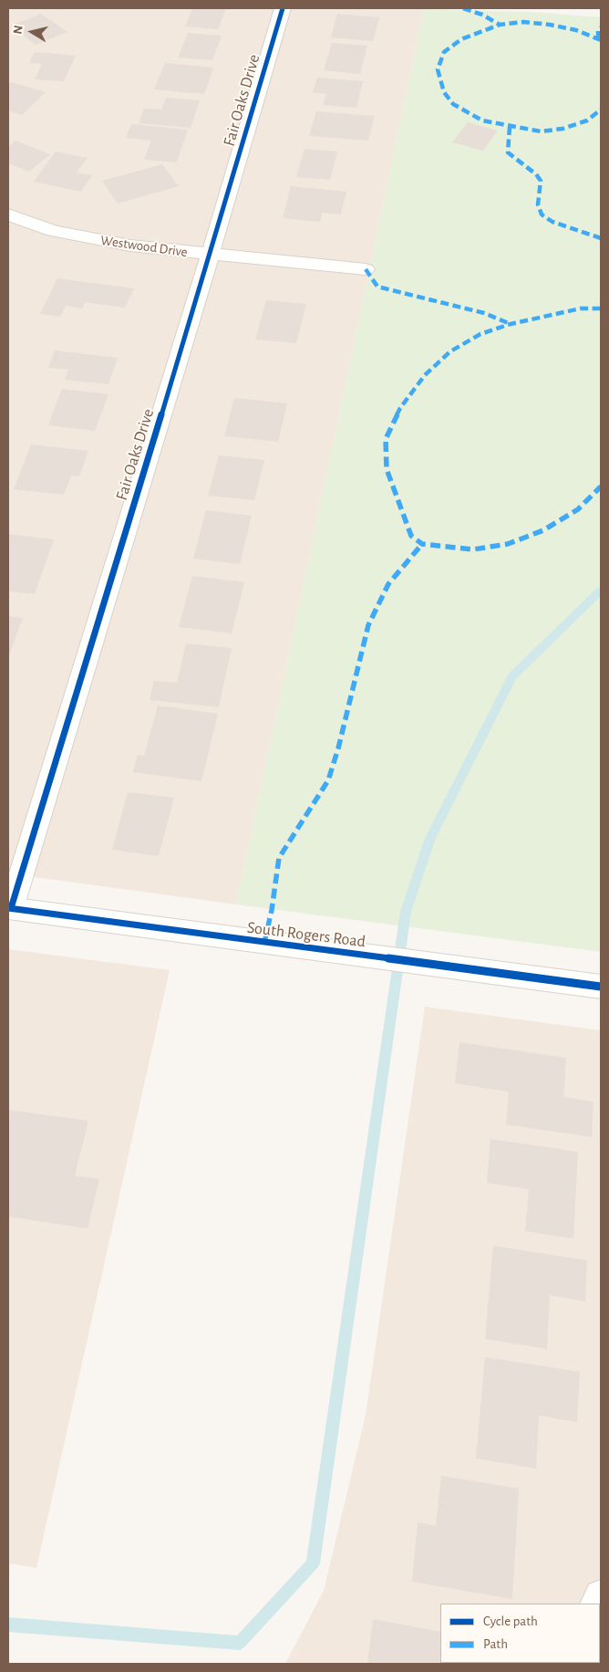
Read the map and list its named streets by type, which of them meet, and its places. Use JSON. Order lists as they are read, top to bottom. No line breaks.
{"streets":{"street":["Fair Oaks Drive","Westwood Drive","South Rogers Road"]},"crossings":[["Fair Oaks Drive","Westwood Drive"],["Fair Oaks Drive","South Rogers Road"]],"legend":["Cycle path","Path"],"north":"left"}
